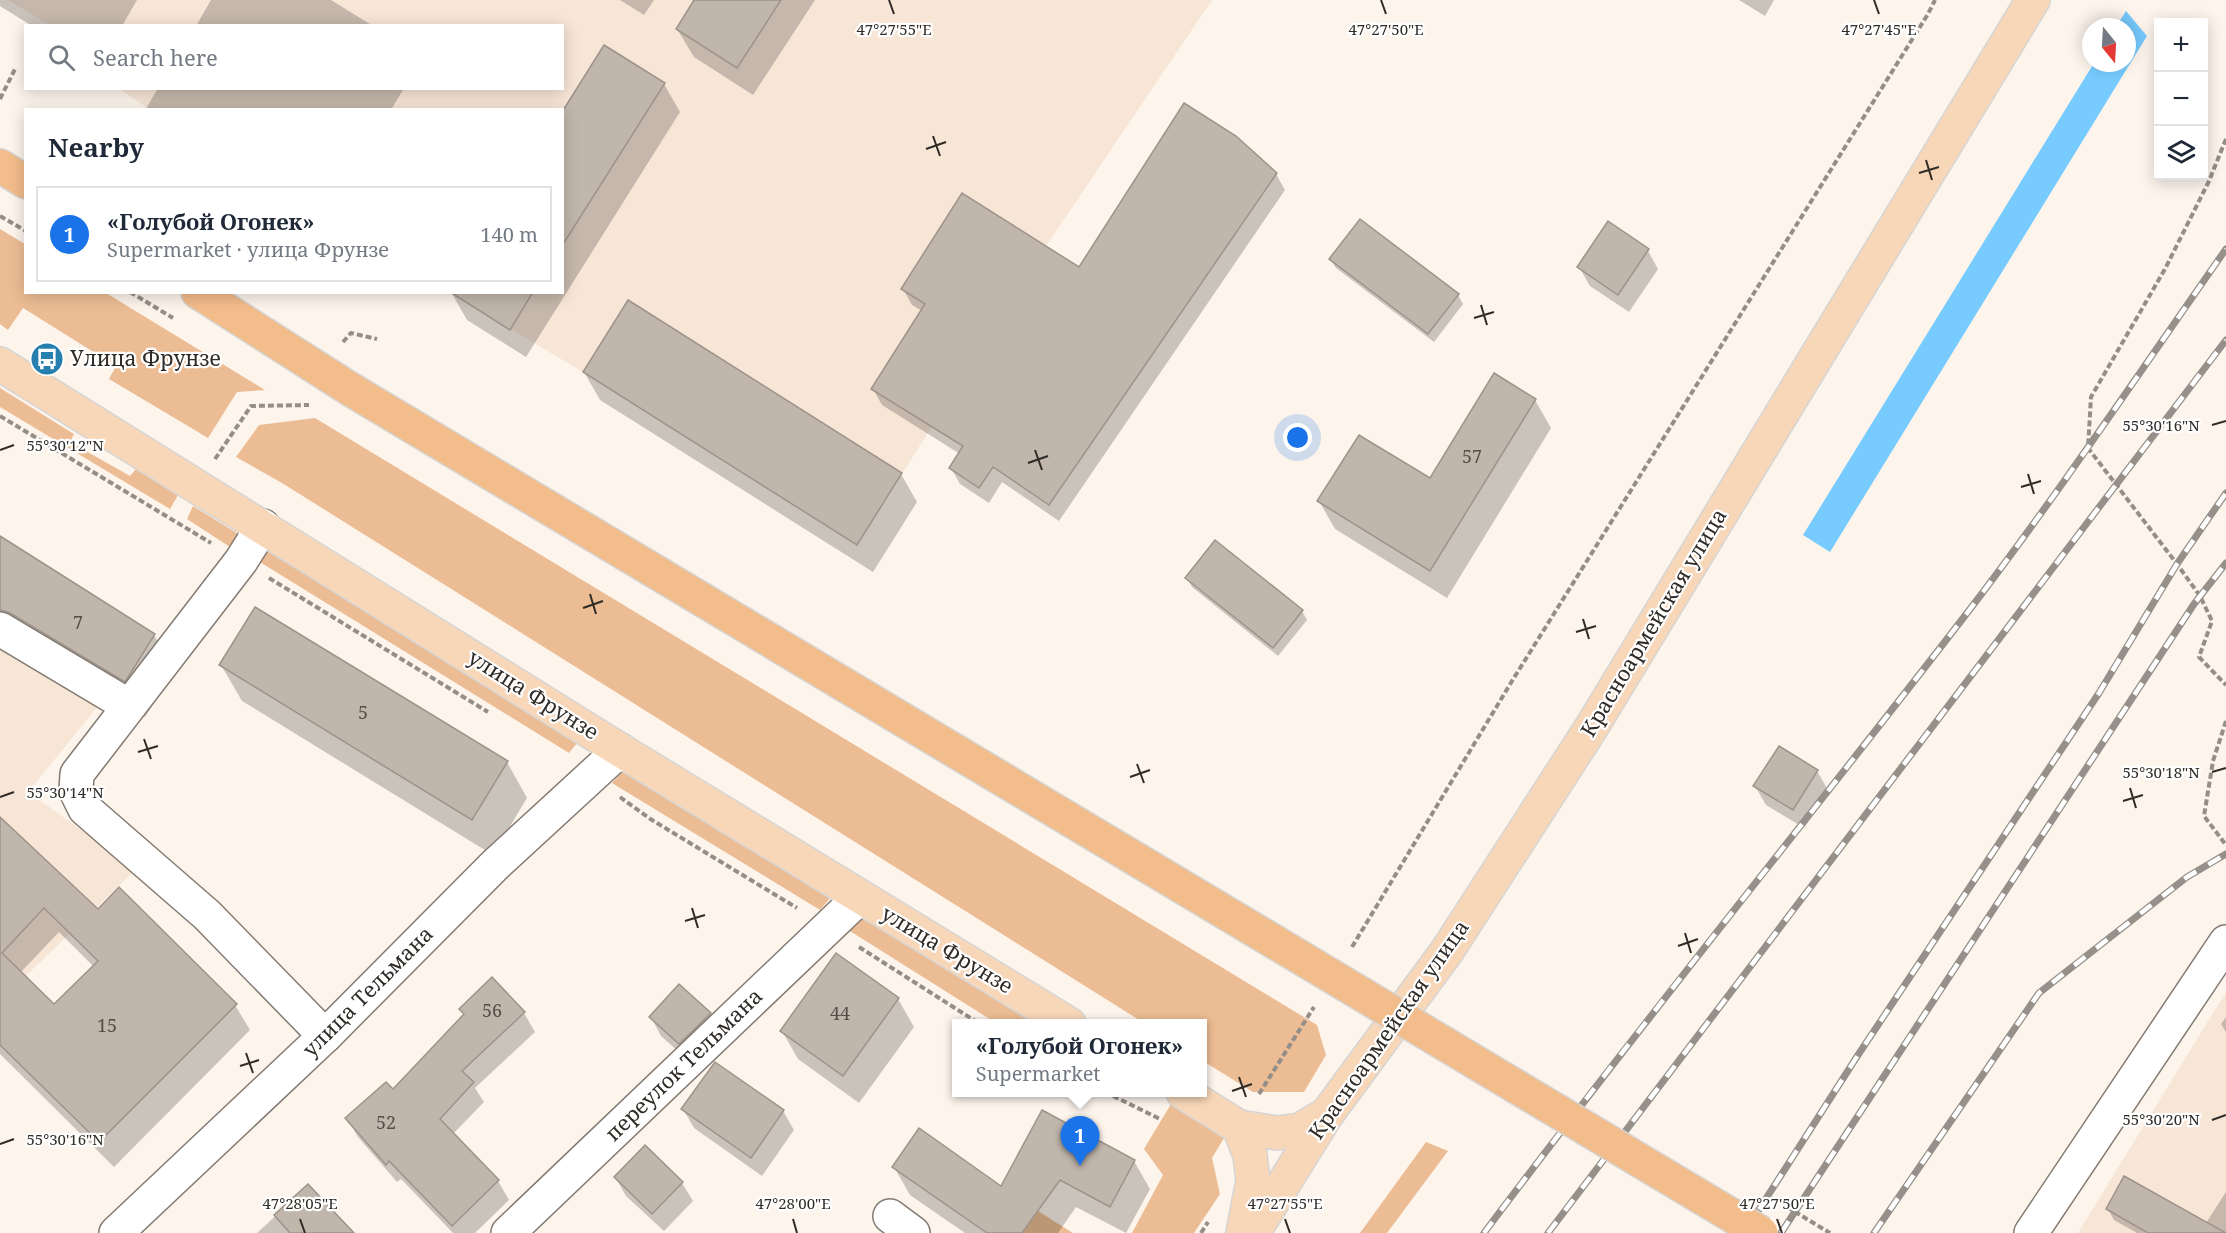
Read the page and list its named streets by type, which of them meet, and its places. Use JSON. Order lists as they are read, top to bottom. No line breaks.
{"streets":{"main road":["Красноармейская улица","улица Фрунзе"],"street":["улица Тельмана","переулок Тельмана"]},"crossings":[["улица Фрунзе","улица Тельмана"],["улица Фрунзе","переулок Тельмана"]],"places":{"bus stop":["Улица Фрунзе"]},"house_numbers":["57","7","5","56","44","15","52"],"north":"bottom","page":{"map_buttons":["+","−"],"search":"Search here","heading":"Nearby","list":[{"mark":"1","name":"«Голубой Огонек»","note":"Supermarket · улица Фрунзе","value":"140 m"}],"popup":["«Голубой Огонек»","Supermarket"],"pins":"1"},"coordinates":["47°27'55\"E","47°27'50\"E","47°27'45\"E","55°30'16\"N","55°30'12\"N","55°30'18\"N","55°30'14\"N","55°30'20\"N","47°28'05\"E","47°28'00\"E"]}
